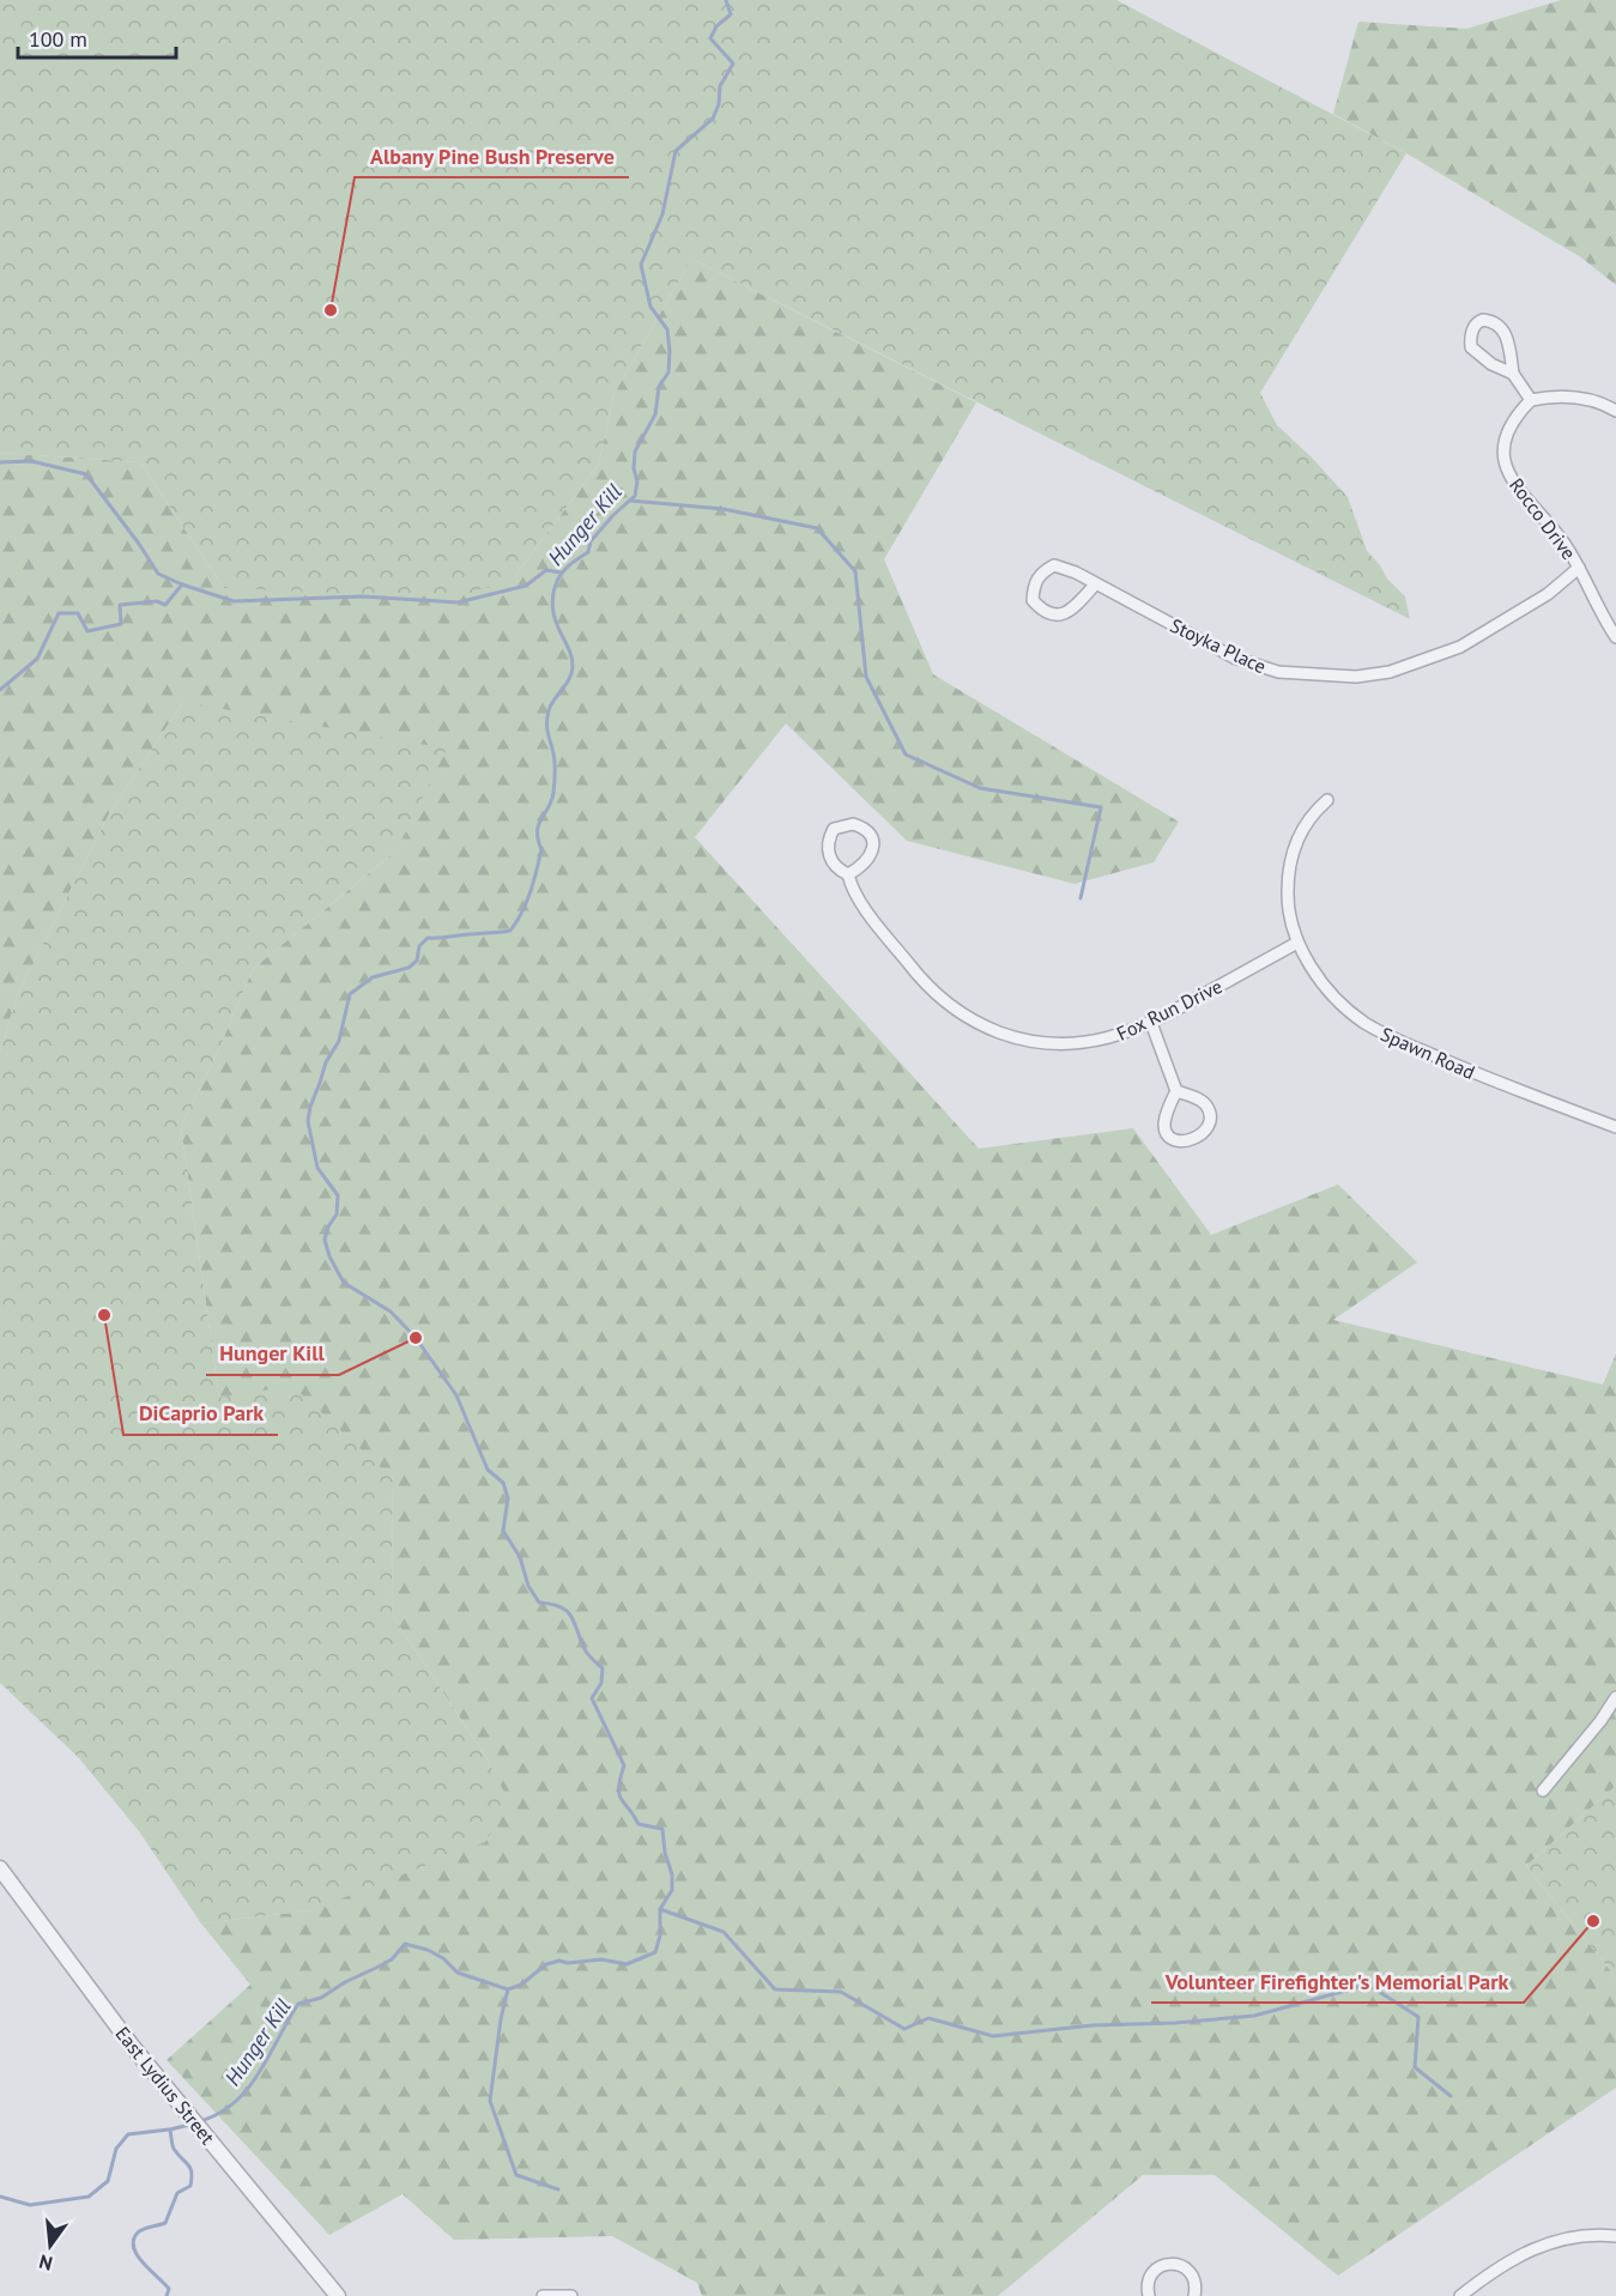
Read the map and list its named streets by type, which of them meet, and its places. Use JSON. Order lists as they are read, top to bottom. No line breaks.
{"streets":{"street":["Rocco Drive","Stoyka Place","Fox Run Drive","Spawn Road","East Lydius Street"]},"crossings":[["Rocco Drive","Stoyka Place"],["Fox Run Drive","Spawn Road"]],"water":["Hunger Kill"],"places":["Albany Pine Bush Preserve","DiCaprio Park","Hunger Kill","Volunteer Firefighter's Memorial Park"],"scale_bar":"100 m","north":"bottom"}
